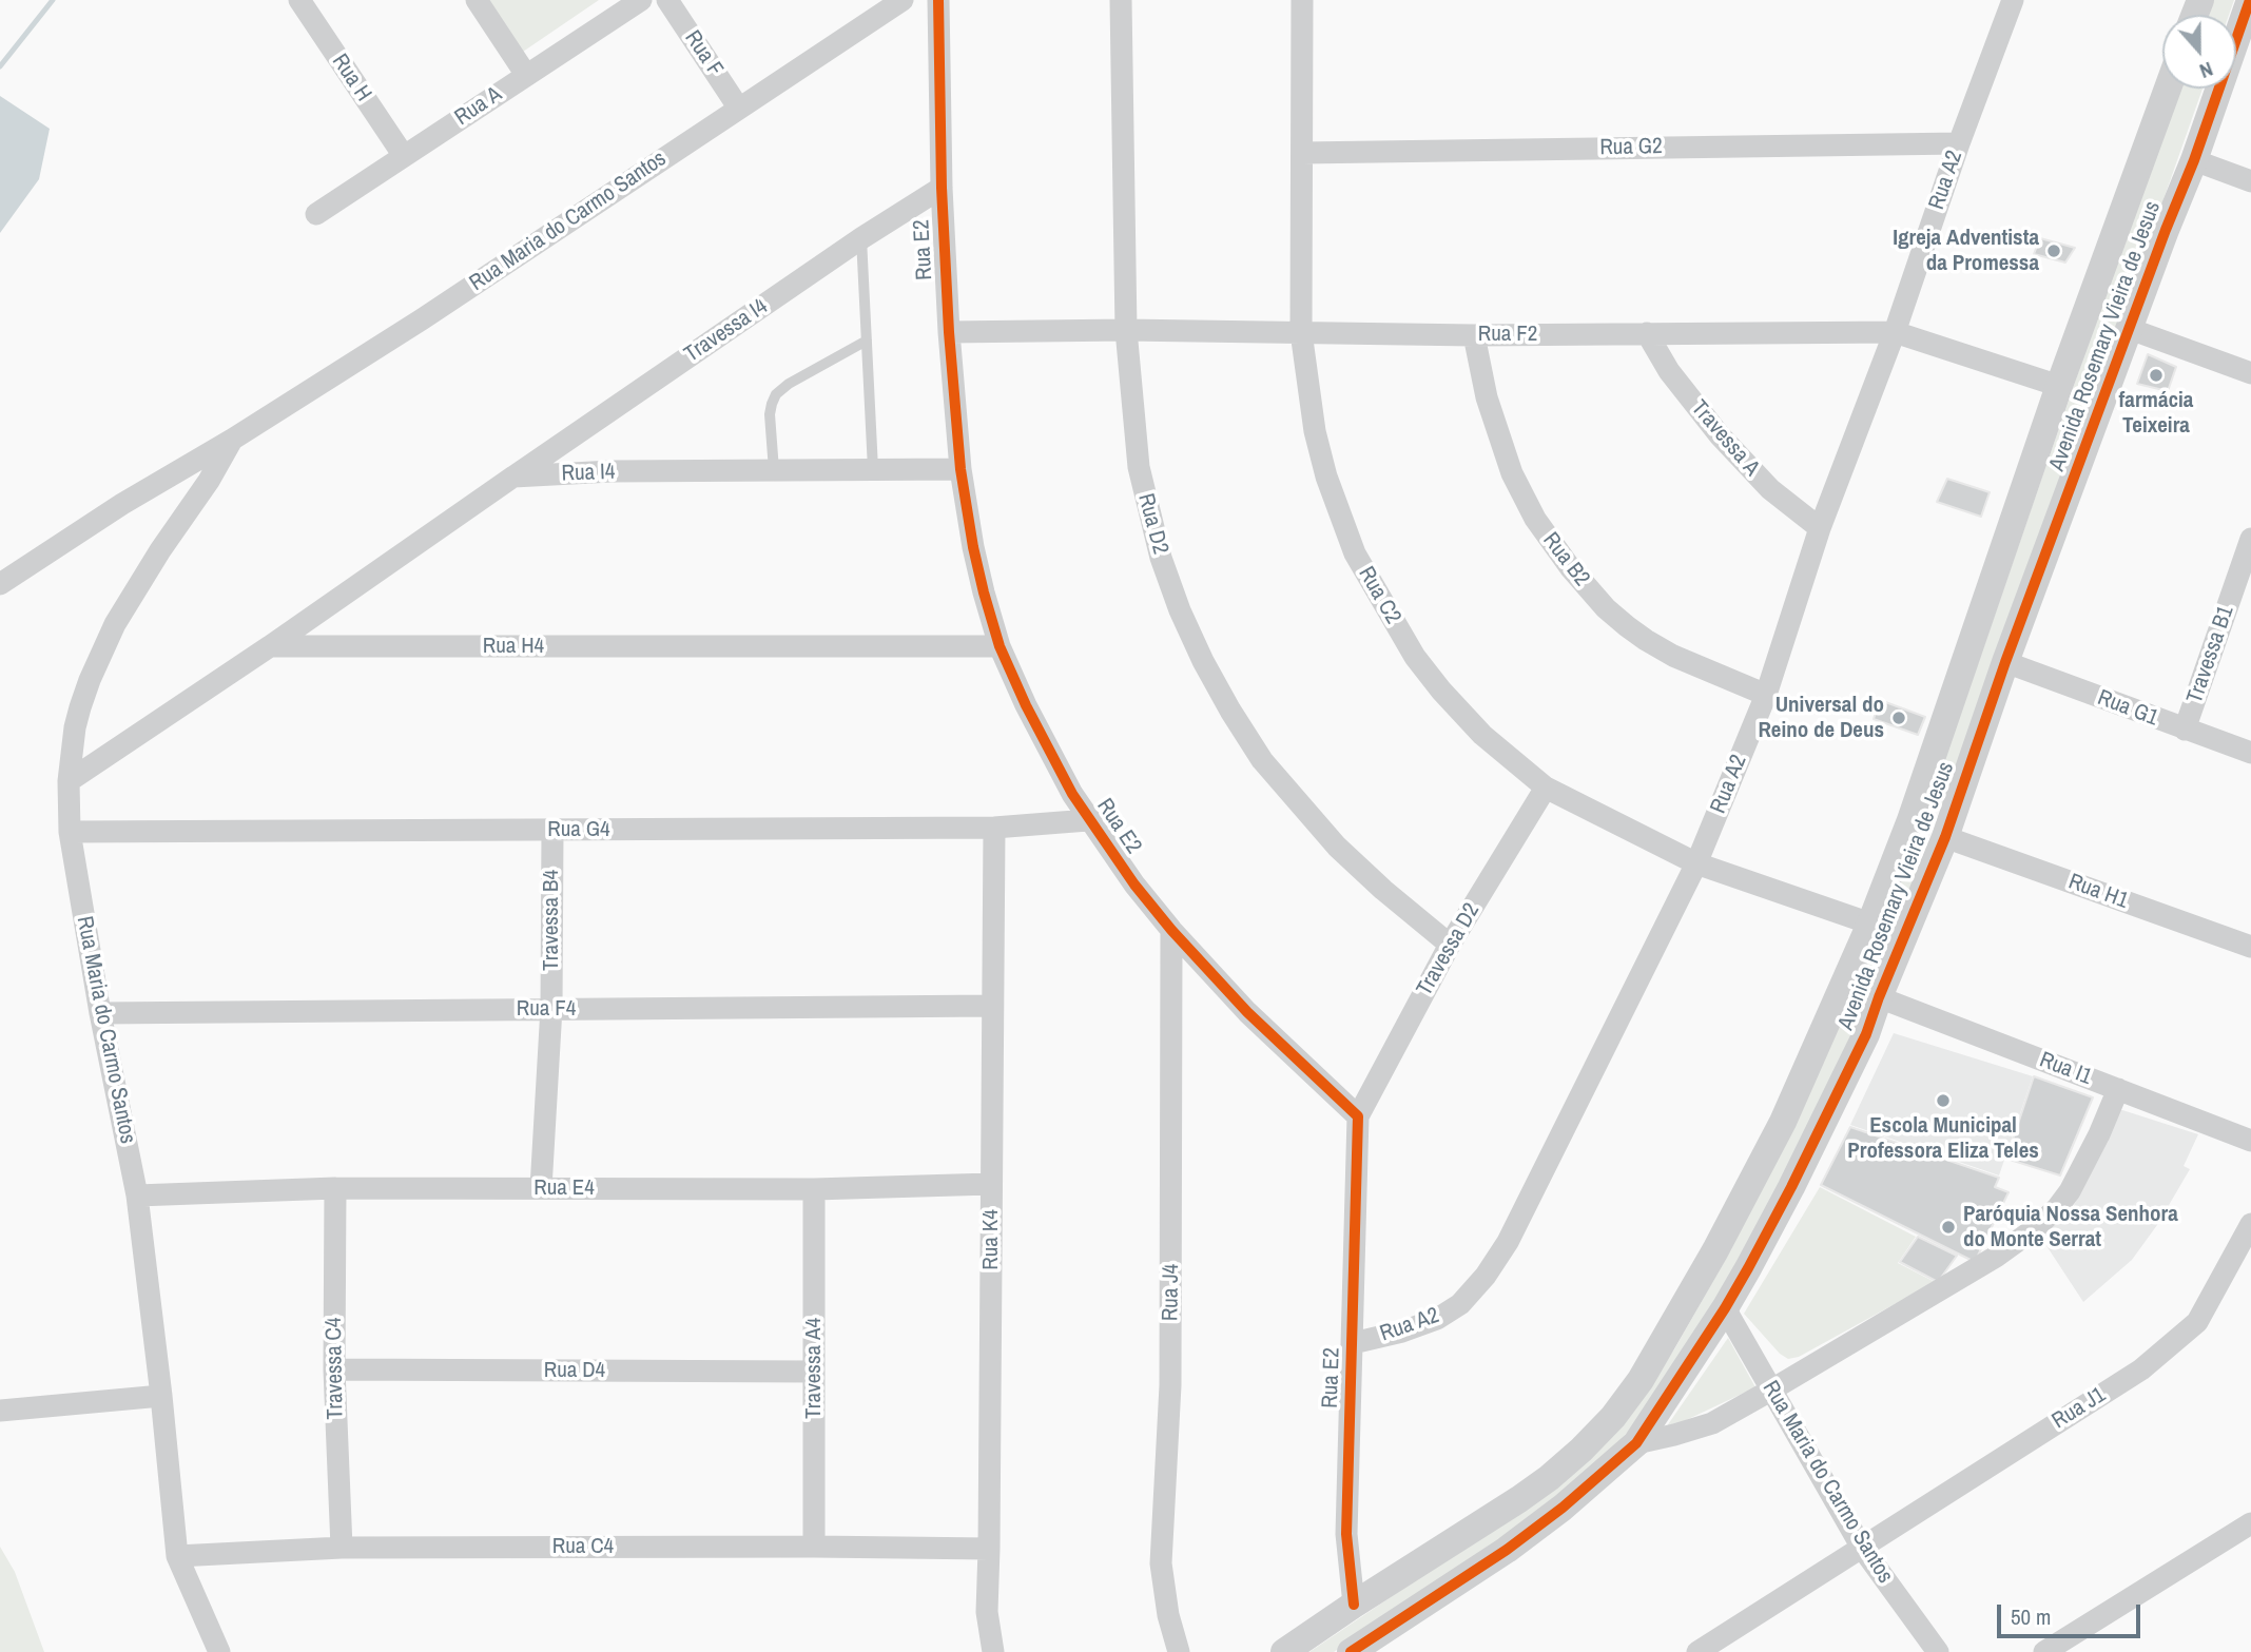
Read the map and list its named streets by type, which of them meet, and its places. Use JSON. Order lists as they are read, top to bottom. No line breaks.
{"streets":{"street":["Rua F","Rua H","Rua A","Rua G2","Rua A2","Rua Maria do Carmo Santos","Rua E2","Travessa I4","Rua F2","Avenida Rosemary Vieira de Jesus","Travessa A","Rua I4","Rua D2","Rua B2","Rua C2","Rua H4","Travessa B1","Rua G1","Rua G4","Rua H1","Travessa B4","Travessa D2","Rua F4","Rua I1","Rua E4","Rua K4","Rua J4","Travessa C4","Travessa A4","Rua D4","Rua J1","Rua C4"]},"crossings":[["Rua F","Rua Maria do Carmo Santos"],["Rua H","Rua A"],["Rua G2","Rua A2"],["Rua G2","Rua C2"],["Rua A2","Rua E2"],["Rua A2","Rua F2"],["Rua A2","Travessa A"],["Rua A2","Rua B2"],["Rua A2","Rua C2"],["Rua Maria do Carmo Santos","Avenida Rosemary Vieira de Jesus"],["Rua Maria do Carmo Santos","Rua G4"],["Rua Maria do Carmo Santos","Rua F4"],["Rua Maria do Carmo Santos","Rua E4"],["Rua Maria do Carmo Santos","Rua J1"],["Rua Maria do Carmo Santos","Rua C4"],["Rua E2","Travessa I4"],["Rua E2","Rua F2"],["Rua E2","Avenida Rosemary Vieira de Jesus"],["Rua E2","Rua I4"],["Rua E2","Rua H4"],["Rua E2","Rua G4"],["Rua E2","Travessa D2"],["Rua E2","Rua J4"],["Travessa I4","Rua I4"],["Rua F2","Avenida Rosemary Vieira de Jesus"],["Rua F2","Travessa A"],["Rua F2","Rua D2"],["Rua F2","Rua B2"],["Rua F2","Rua C2"],["Avenida Rosemary Vieira de Jesus","Rua C2"],["Avenida Rosemary Vieira de Jesus","Rua G1"],["Avenida Rosemary Vieira de Jesus","Rua H1"],["Avenida Rosemary Vieira de Jesus","Rua I1"],["Rua D2","Travessa D2"],["Rua C2","Travessa D2"],["Travessa B1","Rua G1"],["Rua G4","Travessa B4"],["Rua G4","Rua K4"],["Travessa B4","Rua F4"],["Travessa B4","Rua E4"],["Rua F4","Rua K4"],["Rua E4","Rua K4"],["Rua E4","Travessa C4"],["Rua E4","Travessa A4"],["Rua K4","Rua C4"],["Travessa C4","Rua D4"],["Travessa C4","Rua C4"],["Travessa A4","Rua D4"],["Travessa A4","Rua C4"]],"places":["Igreja Adventista da Promessa","farmácia Teixeira","Universal do Reino de Deus","Escola Municipal Professora Eliza Teles","Paróquia Nossa Senhora do Monte Serrat"],"scale_bar":"50 m","north":"bottom"}
